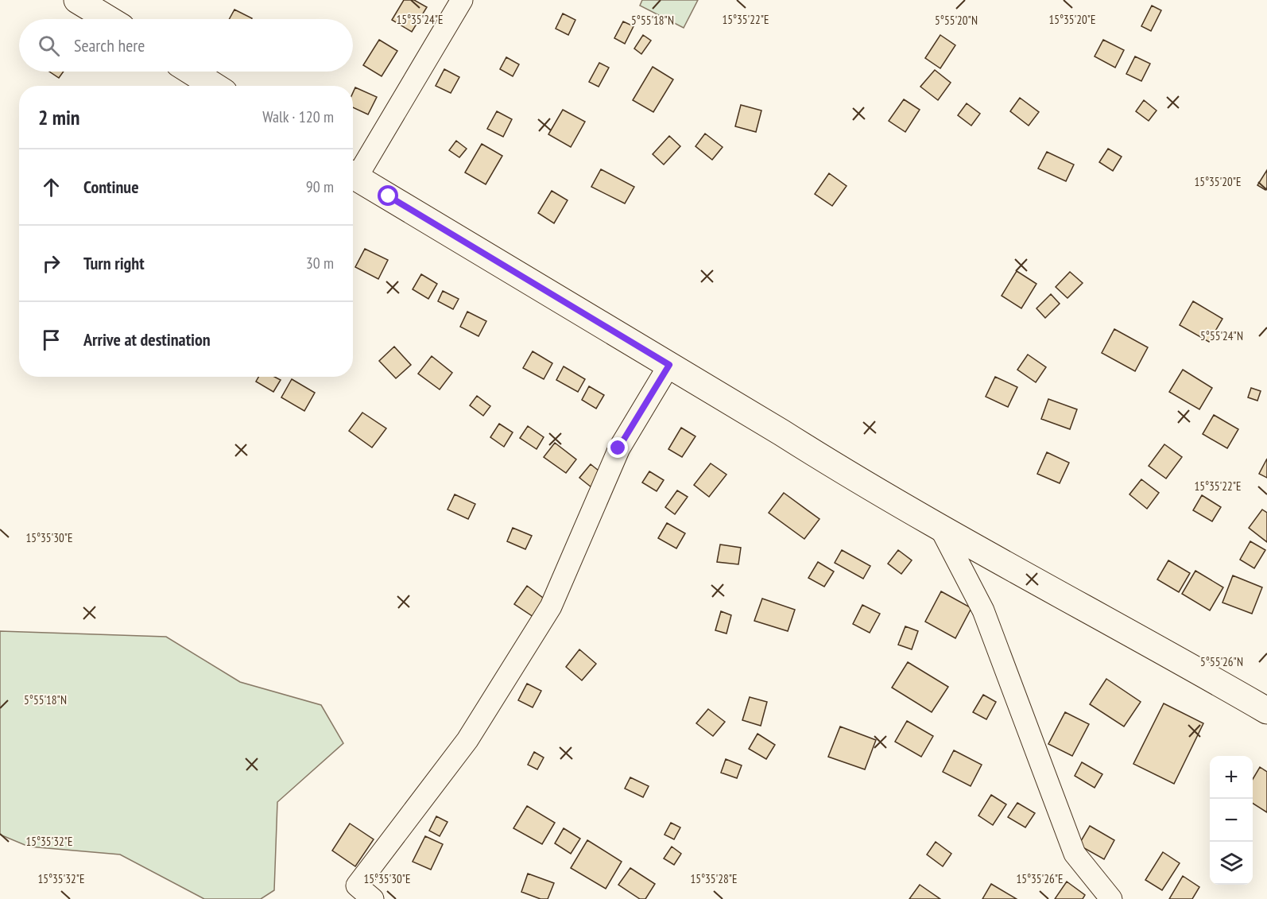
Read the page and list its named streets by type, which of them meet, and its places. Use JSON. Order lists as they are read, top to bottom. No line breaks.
{"page":{"search":"Search here","heading":["2 min","Walk · 120 m"],"list":[["Continue","90 m"],["Turn right","30 m"],"Arrive at destination"],"map_buttons":["+","−"]},"coordinates":["15°35'24\"E","15°35'22\"E","15°35'20\"E","5°55'20\"N","5°55'18\"N","5°55'24\"N","15°35'30\"E","5°55'26\"N","15°35'32\"E","15°35'28\"E","15°35'26\"E"]}
